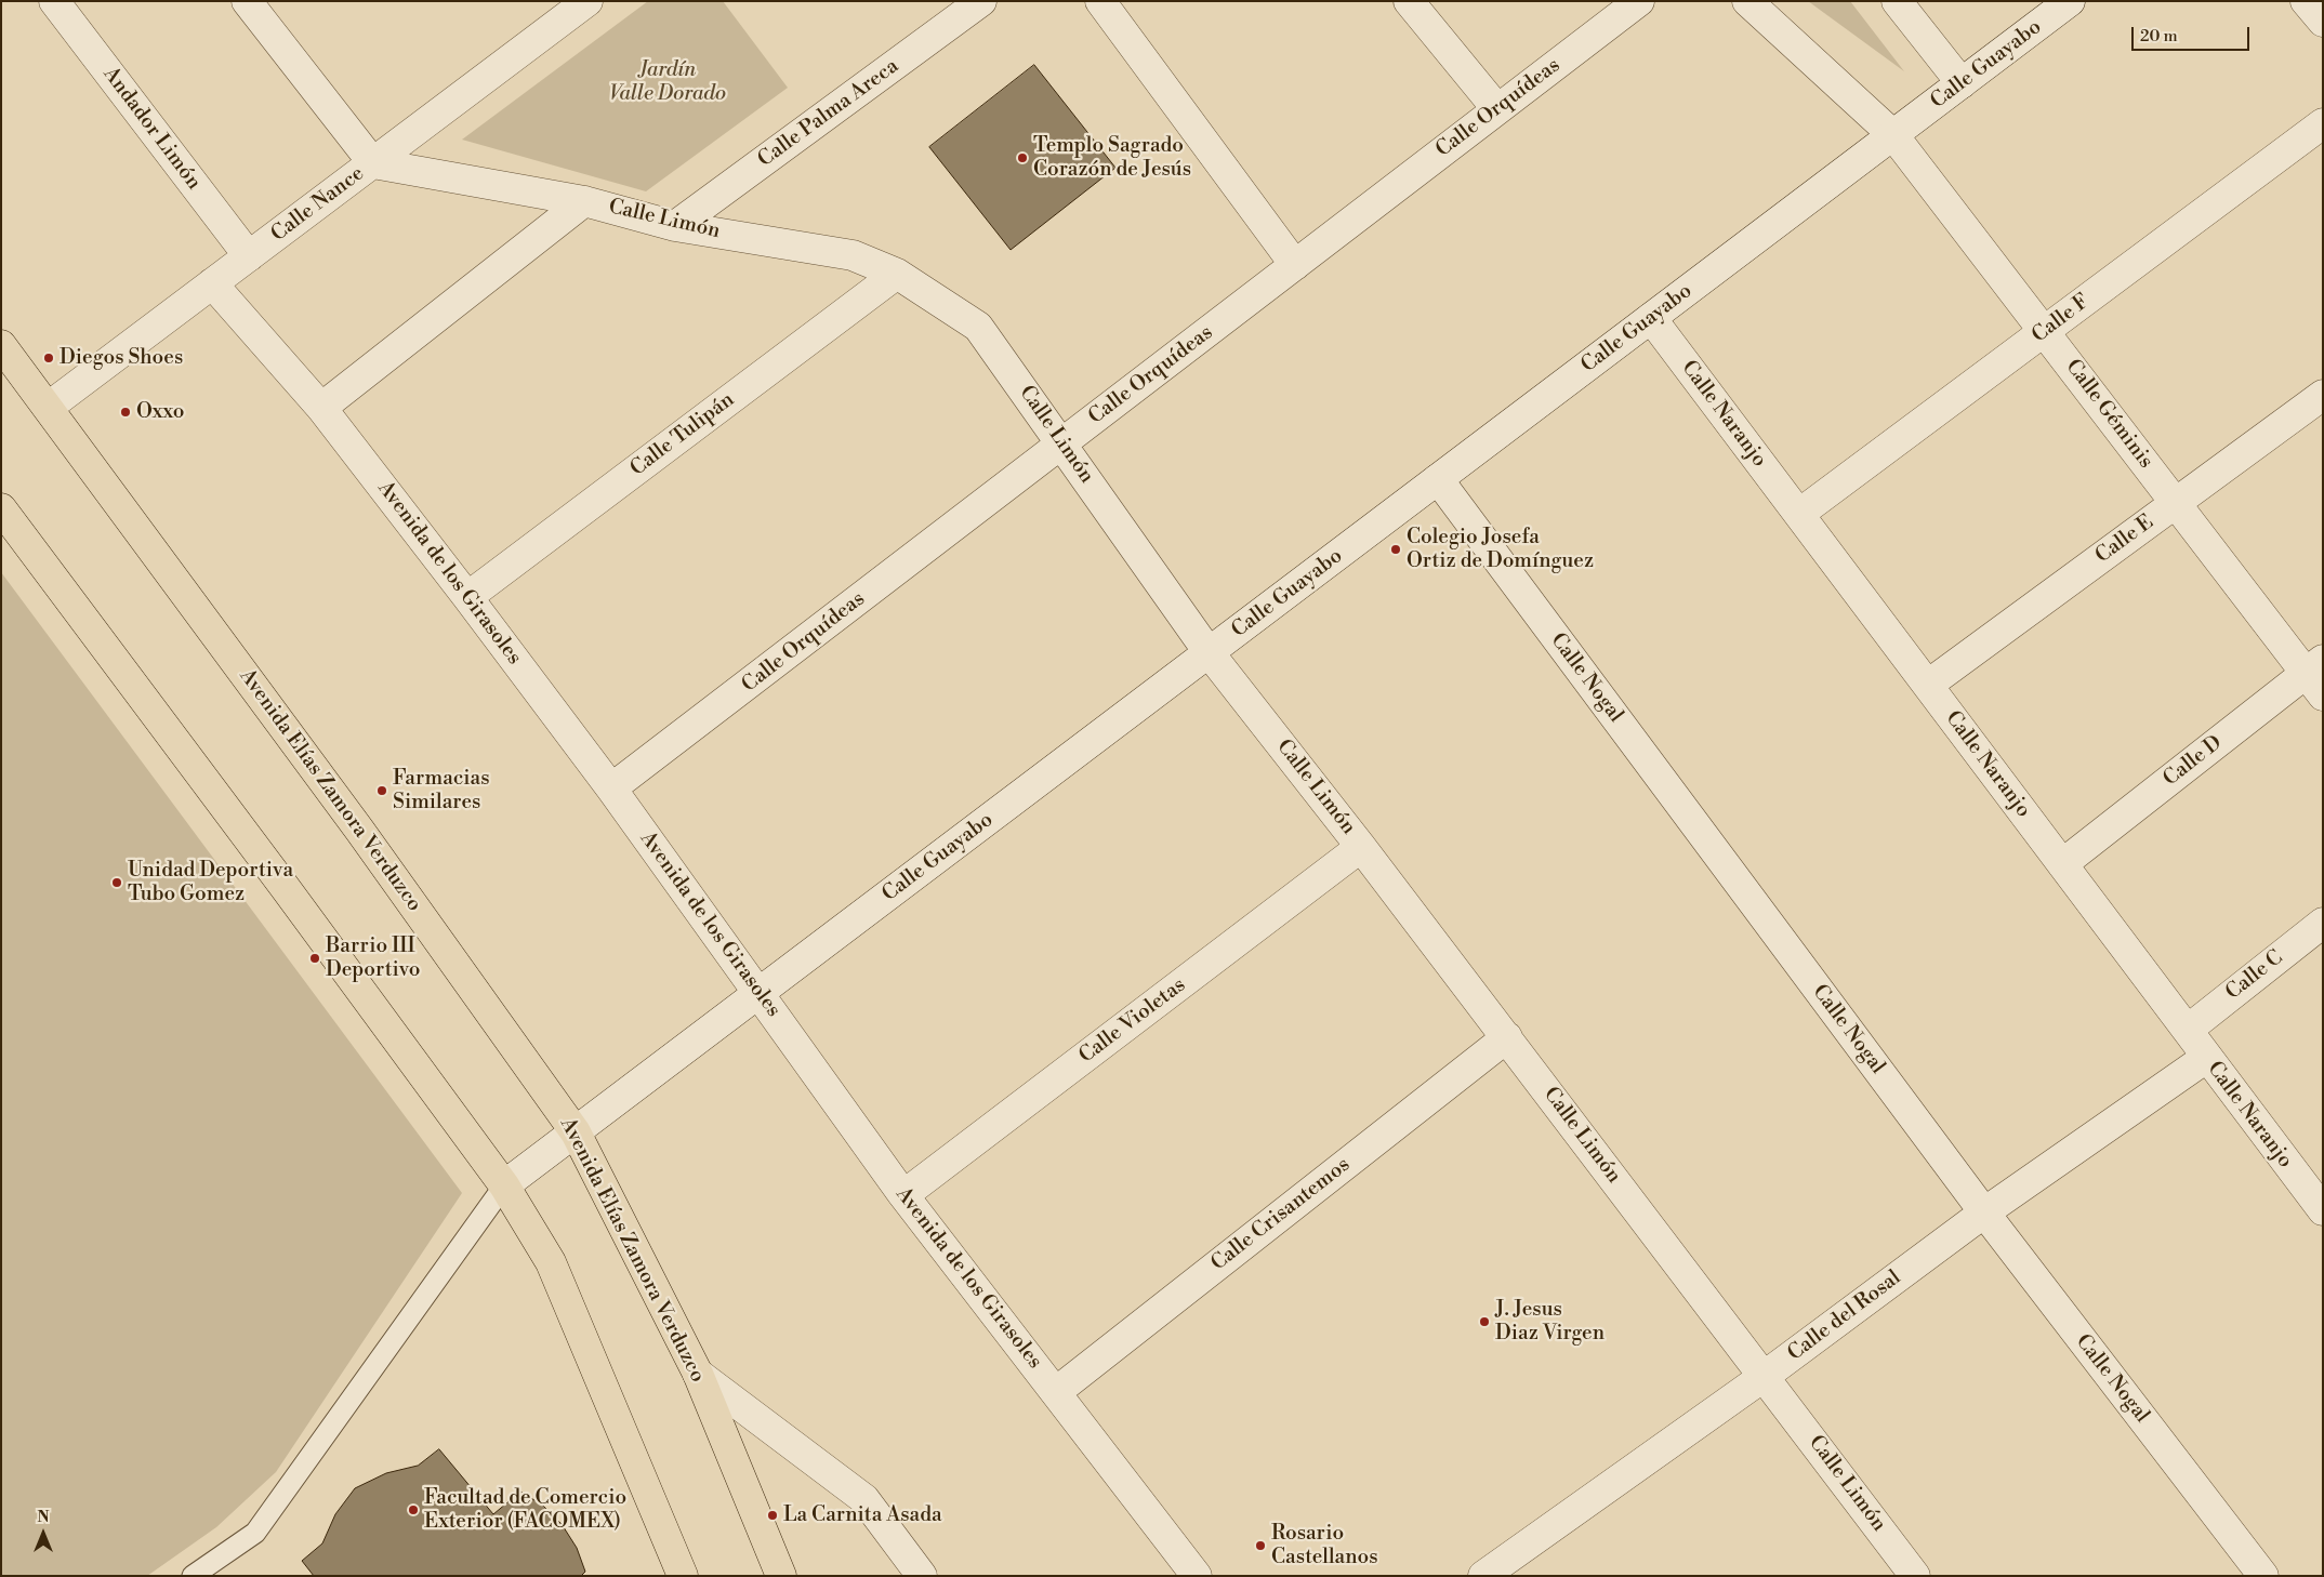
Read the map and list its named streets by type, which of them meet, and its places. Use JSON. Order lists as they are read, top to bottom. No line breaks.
{"streets":{"main road":["Avenida Elías Zamora Verduzco"],"street":["Calle Guayabo","Calle Orquídeas","Calle Palma Areca","Andador Limón","Calle Nance","Calle Limón","Calle F","Calle Naranjo","Calle Géminis","Calle Tulipán","Calle E","Avenida de los Girasoles","Calle Nogal","Calle D","Calle C","Calle Violetas","Calle Crisantemos","Calle del Rosal"]},"crossings":[["Calle Guayabo","Calle Limón"],["Calle Guayabo","Calle Naranjo"],["Calle Guayabo","Calle Géminis"],["Calle Guayabo","Avenida de los Girasoles"],["Calle Guayabo","Calle Nogal"],["Calle Guayabo","Avenida Elías Zamora Verduzco"],["Calle Orquídeas","Calle Limón"],["Calle Orquídeas","Avenida de los Girasoles"],["Calle Palma Areca","Calle Limón"],["Andador Limón","Calle Nance"],["Calle Nance","Calle Limón"],["Calle Nance","Avenida de los Girasoles"],["Calle Nance","Avenida Elías Zamora Verduzco"],["Calle Limón","Calle Tulipán"],["Calle Limón","Avenida de los Girasoles"],["Calle Limón","Calle Violetas"],["Calle Limón","Calle Crisantemos"],["Calle Limón","Calle del Rosal"],["Calle F","Calle Naranjo"],["Calle F","Calle Géminis"],["Calle Naranjo","Calle E"],["Calle Naranjo","Calle D"],["Calle Naranjo","Calle C"],["Calle Naranjo","Calle del Rosal"],["Calle Géminis","Calle E"],["Calle Géminis","Calle D"],["Calle Tulipán","Avenida de los Girasoles"],["Avenida de los Girasoles","Calle Violetas"],["Avenida de los Girasoles","Calle Crisantemos"],["Calle Nogal","Calle del Rosal"]],"parks":["Jardín Valle Dorado"],"places":["Templo Sagrado Corazón de Jesús","Diegos Shoes","Oxxo","Colegio Josefa Ortiz de Domínguez","Farmacias Similares","Unidad Deportiva Tubo Gomez","Barrio III Deportivo","J. Jesus Diaz Virgen","Facultad de Comercio Exterior (FACOMEX)","La Carnita Asada","Rosario Castellanos"],"scale_bar":"20 m","north":"top"}
